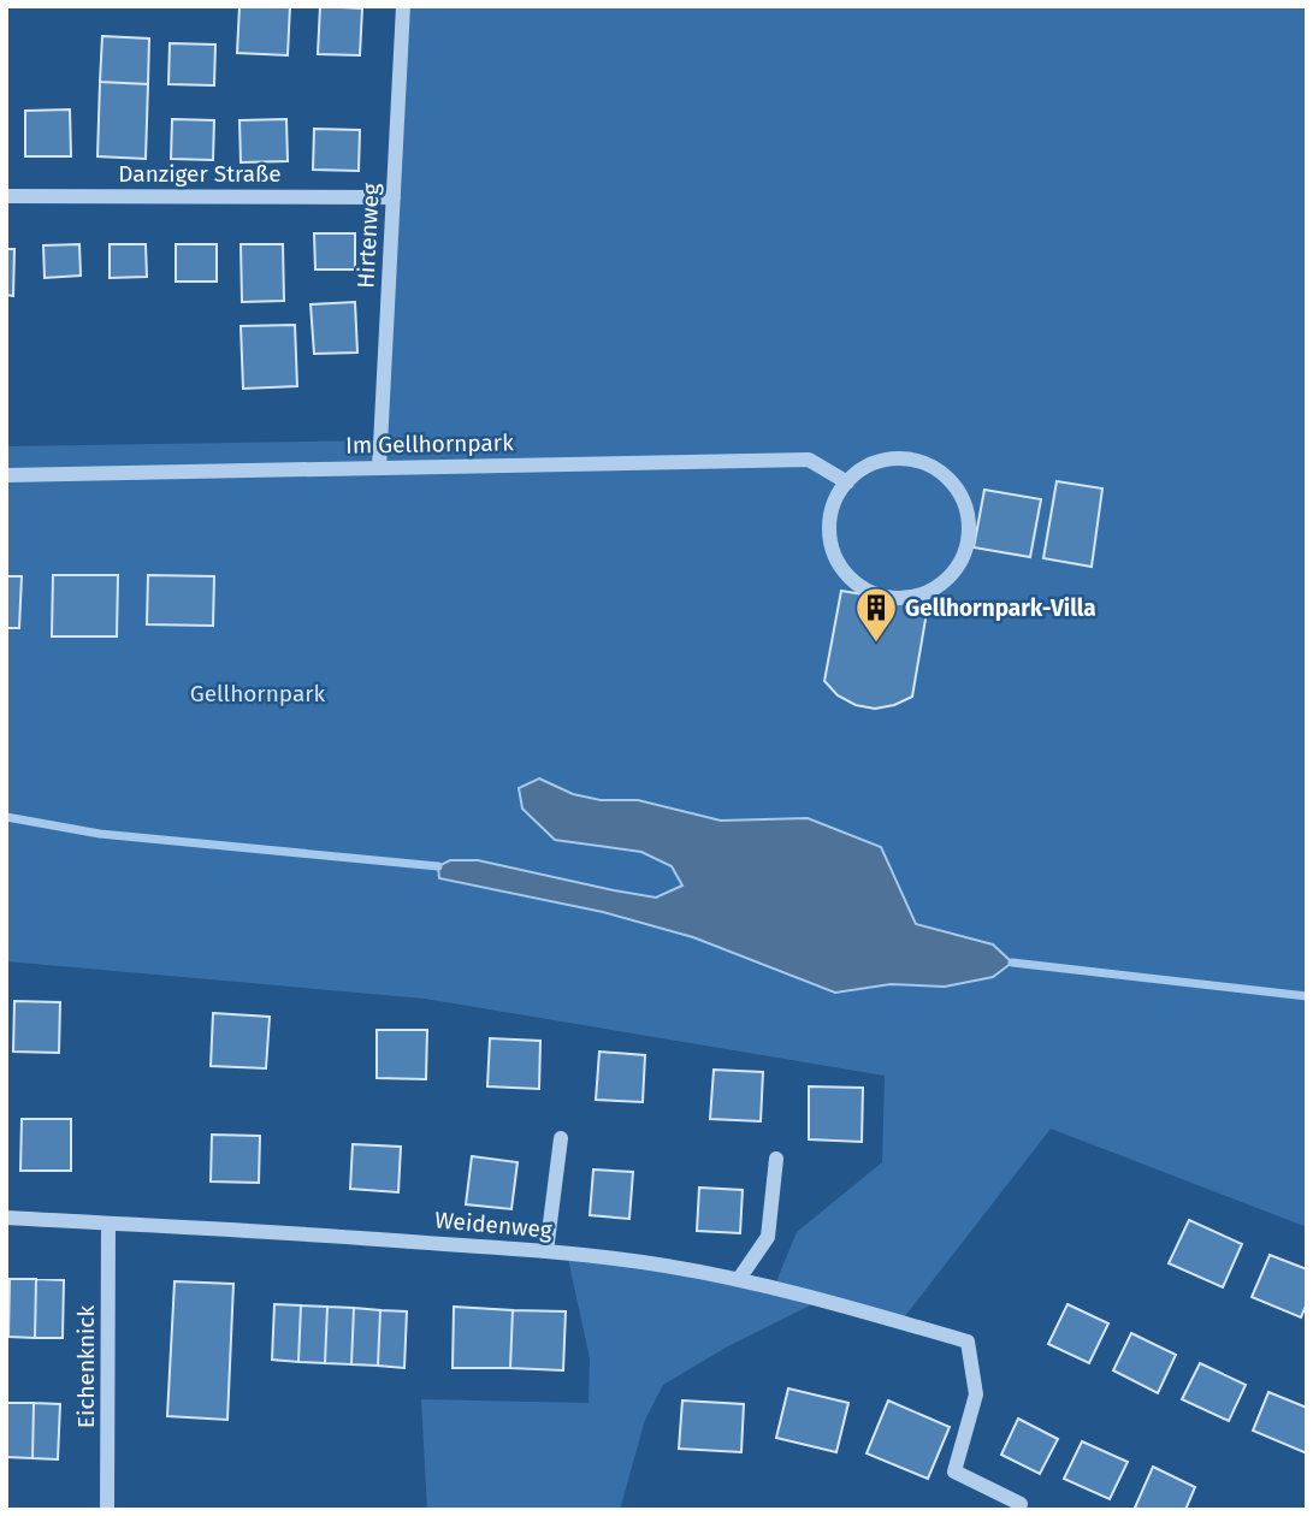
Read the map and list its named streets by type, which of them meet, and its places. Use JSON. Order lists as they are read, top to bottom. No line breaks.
{"streets":{"street":["Danziger Straße","Hirtenweg","Im Gellhornpark","Weidenweg","Eichenknick"]},"crossings":[["Danziger Straße","Hirtenweg"],["Hirtenweg","Im Gellhornpark"],["Weidenweg","Eichenknick"]],"parks":["Gellhornpark"],"places":{"building":["Gellhornpark-Villa"]}}
